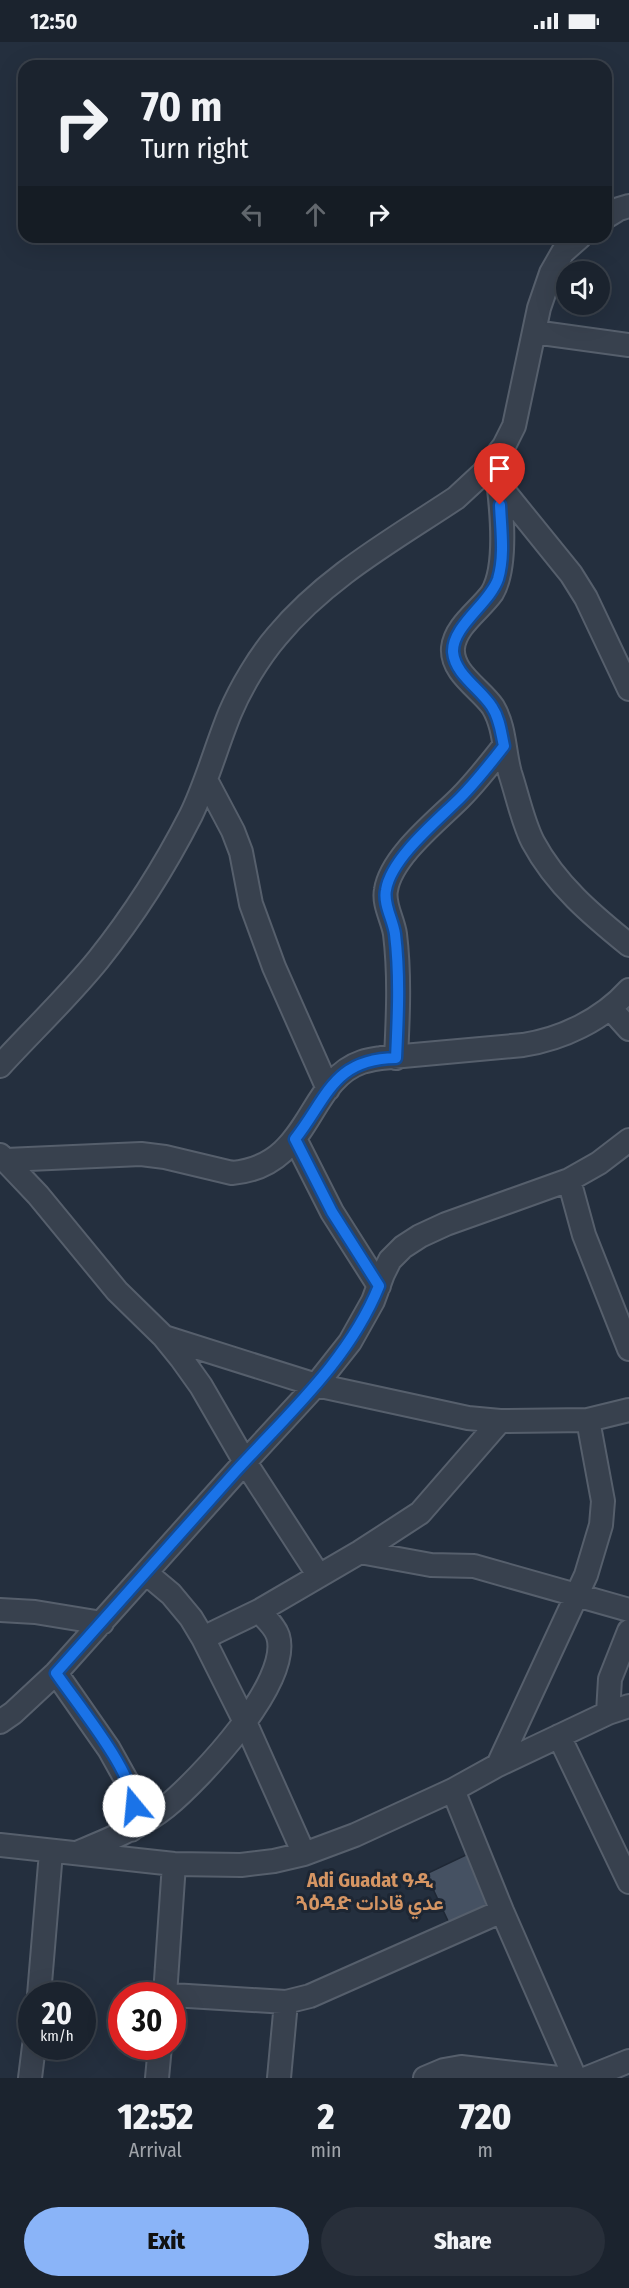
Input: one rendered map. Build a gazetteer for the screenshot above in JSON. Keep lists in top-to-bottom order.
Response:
{
  "districts": ["Adi Guadat ዓዲ ጓዕዳድ عدي قادات"],
  "page": {
    "status": "12:50",
    "turn": ["70 m", "Turn right"],
    "speed": "20 km/h",
    "limit": "30",
    "eta": [
      "12:52",
      "Arrival",
      "2",
      "min",
      "720",
      "m"
    ],
    "buttons": ["Exit", "Share"]
  }
}
